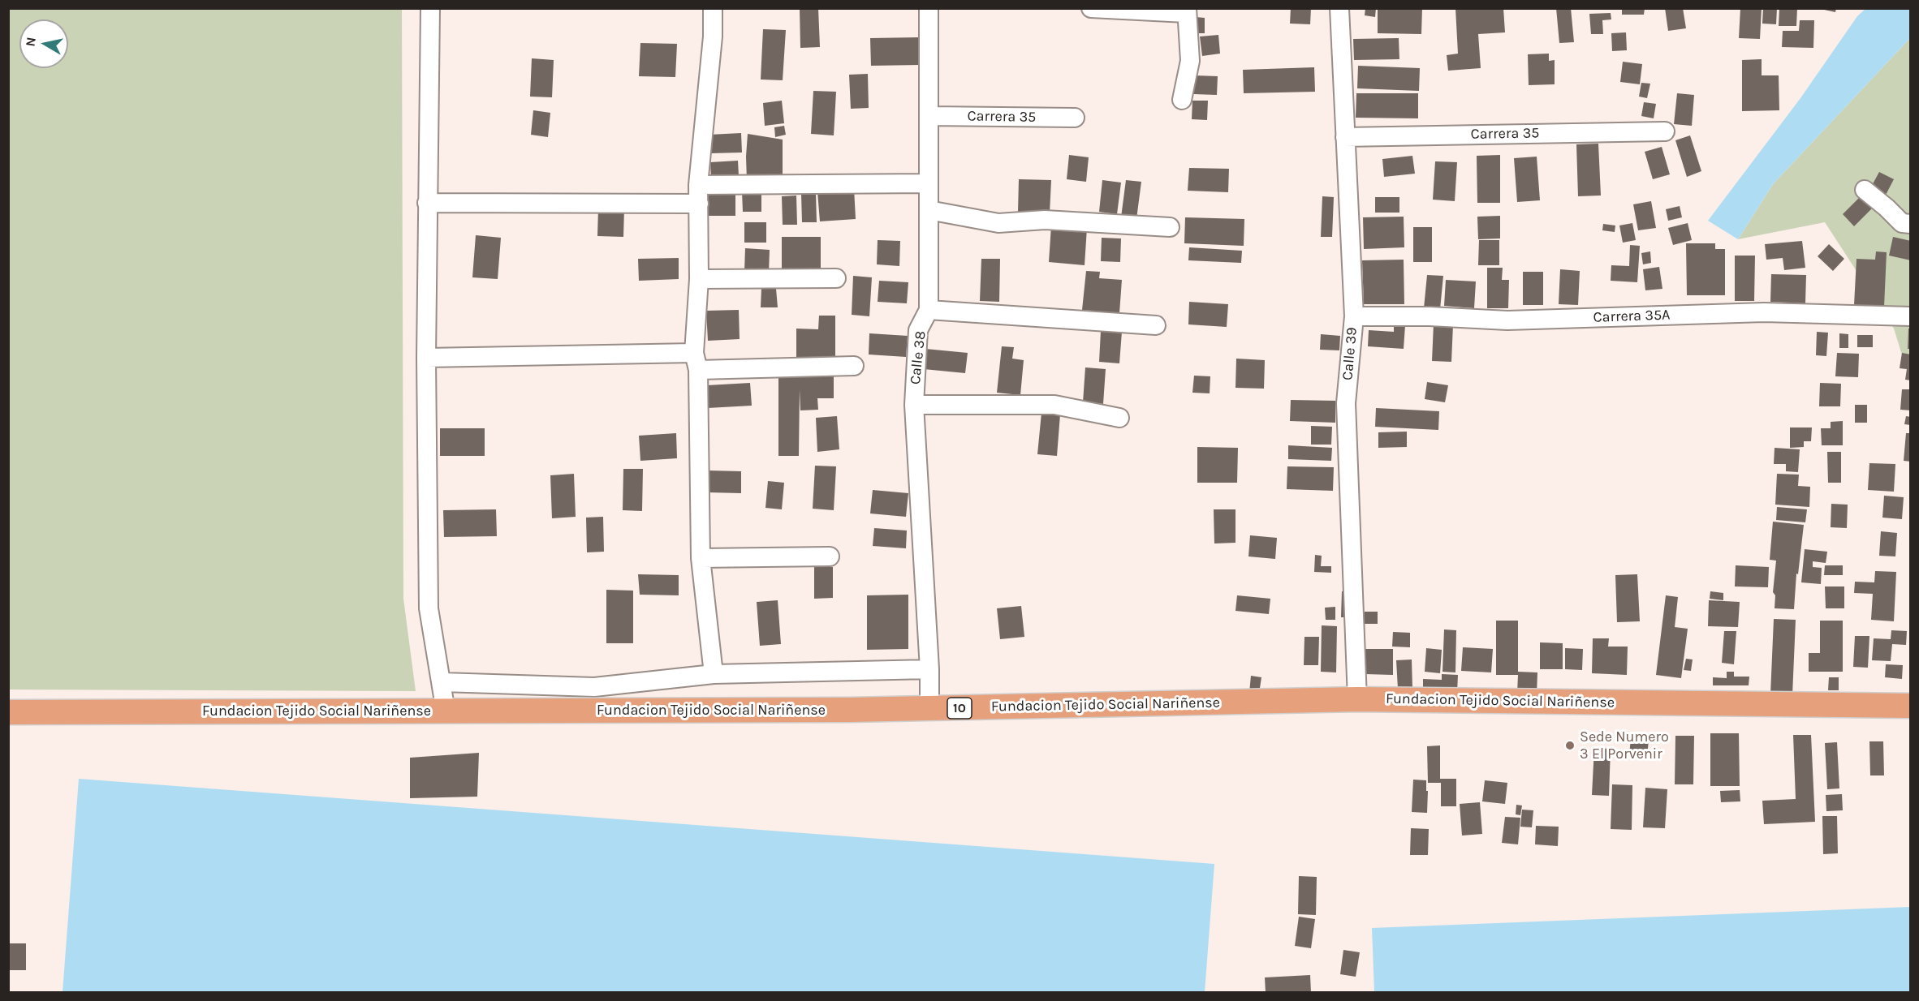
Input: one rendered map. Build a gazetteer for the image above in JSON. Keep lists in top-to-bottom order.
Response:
{
  "streets": {
    "main road": ["Fundacion Tejido Social Nariñense", "10"],
    "street": [
      "Carrera 35",
      "Carrera 35A",
      "Calle 39",
      "Calle 38"
    ]
  },
  "crossings": [
    ["Carrera 35", "Calle 39"],
    ["Carrera 35", "Calle 38"],
    ["Carrera 35A", "Calle 39"],
    ["Calle 39", "Fundacion Tejido Social Nariñense"],
    ["Calle 38", "Fundacion Tejido Social Nariñense"]
  ],
  "places": ["Sede Numero 3 El Porvenir"],
  "north": "left"
}
